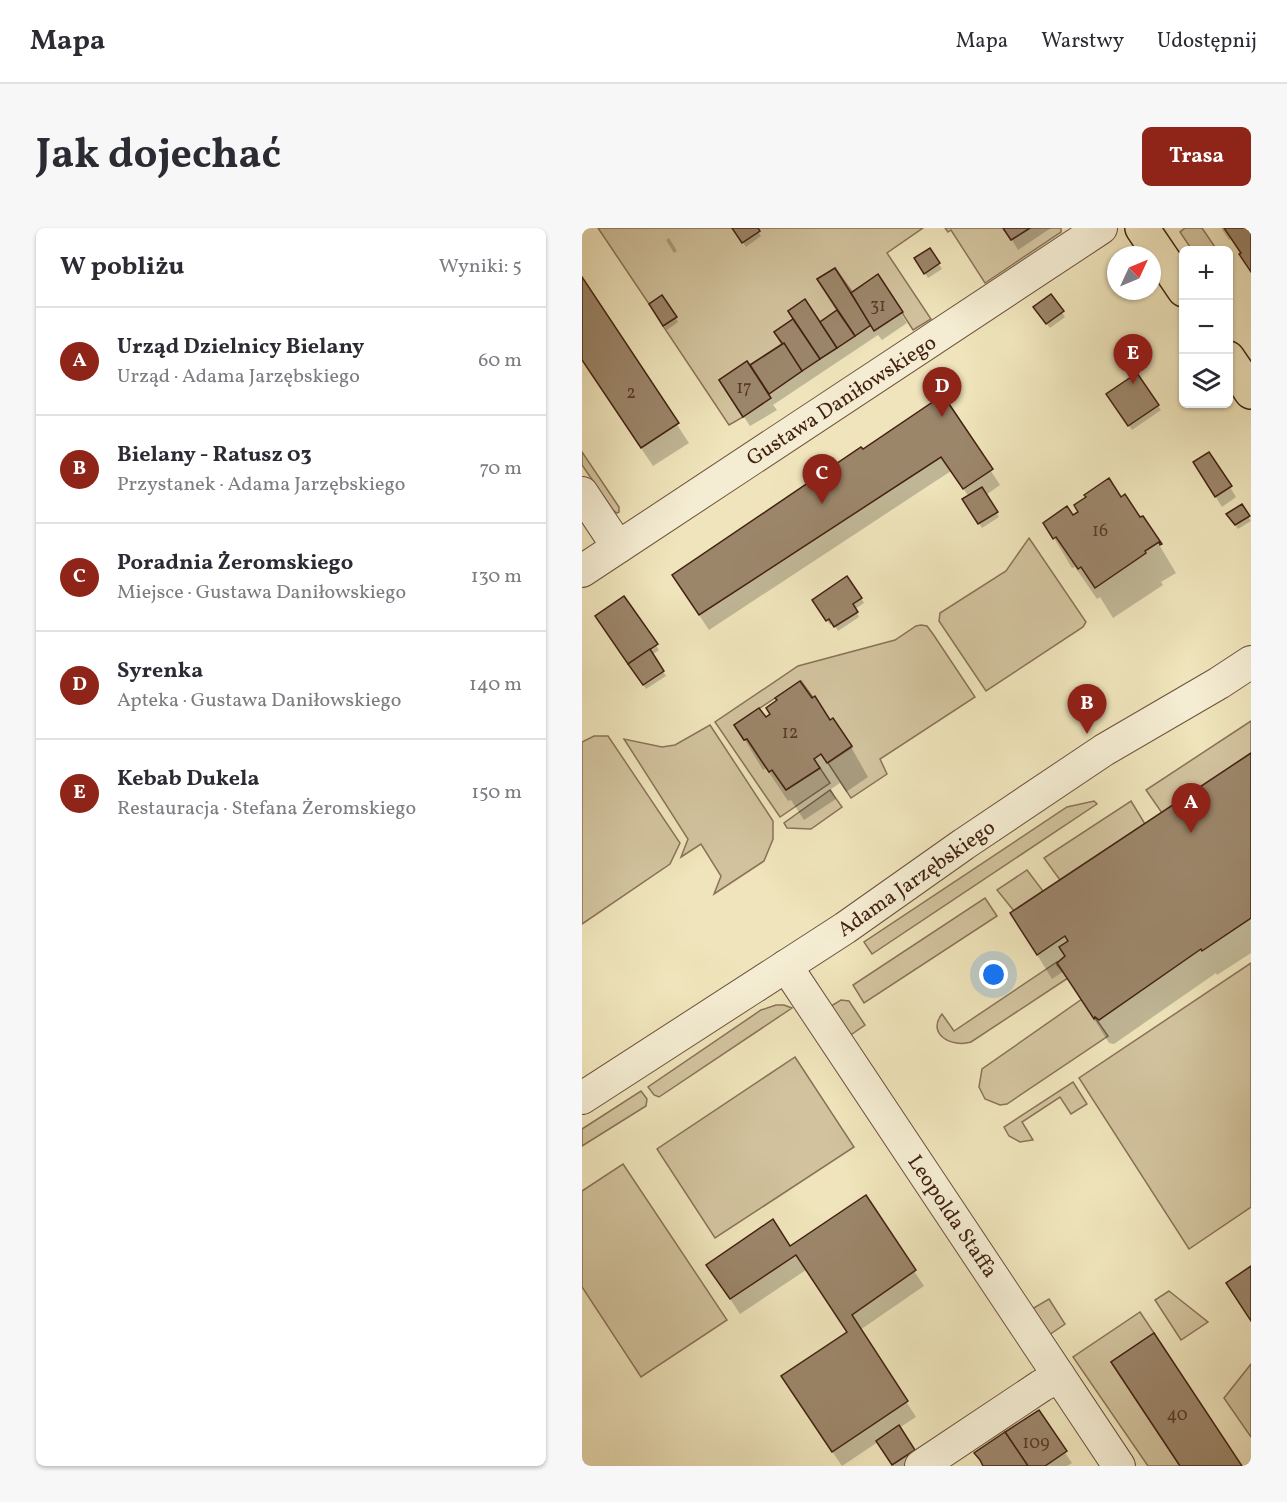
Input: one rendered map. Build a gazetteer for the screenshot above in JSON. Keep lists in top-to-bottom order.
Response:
{
  "streets": {
    "street": ["Gustawa Daniłowskiego", "Adama Jarzębskiego", "Leopolda Staffa"]
  },
  "crossings": [
    ["Adama Jarzębskiego", "Leopolda Staffa"]
  ],
  "house_numbers": [
    "31",
    "17",
    "2",
    "16",
    "12",
    "40",
    "109"
  ],
  "north": "top right",
  "page": {
    "header": "Mapa",
    "nav": ["Mapa", "Warstwy", "Udostępnij"],
    "title": "Jak dojechać",
    "buttons": "Trasa",
    "heading": ["W pobliżu", "Wyniki: 5"],
    "map_buttons": ["+", "−"],
    "list": [
      {
        "mark": "A",
        "name": "Urząd Dzielnicy Bielany",
        "note": "Urząd · Adama Jarzębskiego",
        "value": "60 m"
      },
      {
        "mark": "B",
        "name": "Bielany - Ratusz 03",
        "note": "Przystanek · Adama Jarzębskiego",
        "value": "70 m"
      },
      {
        "mark": "C",
        "name": "Poradnia Żeromskiego",
        "note": "Miejsce · Gustawa Daniłowskiego",
        "value": "130 m"
      },
      {
        "mark": "D",
        "name": "Syrenka",
        "note": "Apteka · Gustawa Daniłowskiego",
        "value": "140 m"
      },
      {
        "mark": "E",
        "name": "Kebab Dukela",
        "note": "Restauracja · Stefana Żeromskiego",
        "value": "150 m"
      }
    ],
    "pins": [
      "E",
      "D",
      "C",
      "B",
      "A"
    ]
  }
}
